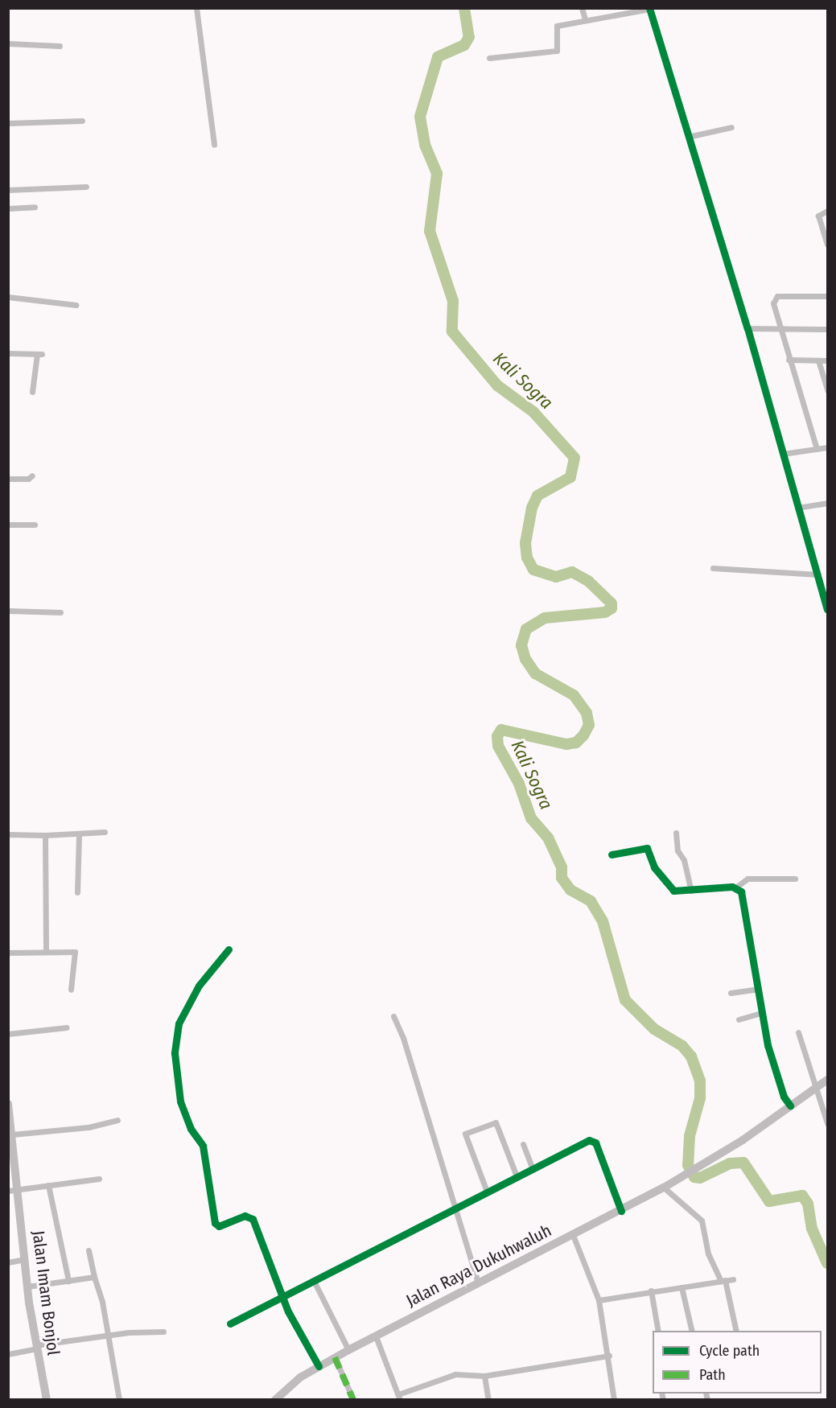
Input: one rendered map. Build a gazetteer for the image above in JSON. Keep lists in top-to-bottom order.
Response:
{
  "streets": {
    "main road": ["Jalan Raya Dukuhwaluh", "Jalan Imam Bonjol"]
  },
  "water": ["Kali Sogra"],
  "legend": ["Cycle path", "Path"]
}
